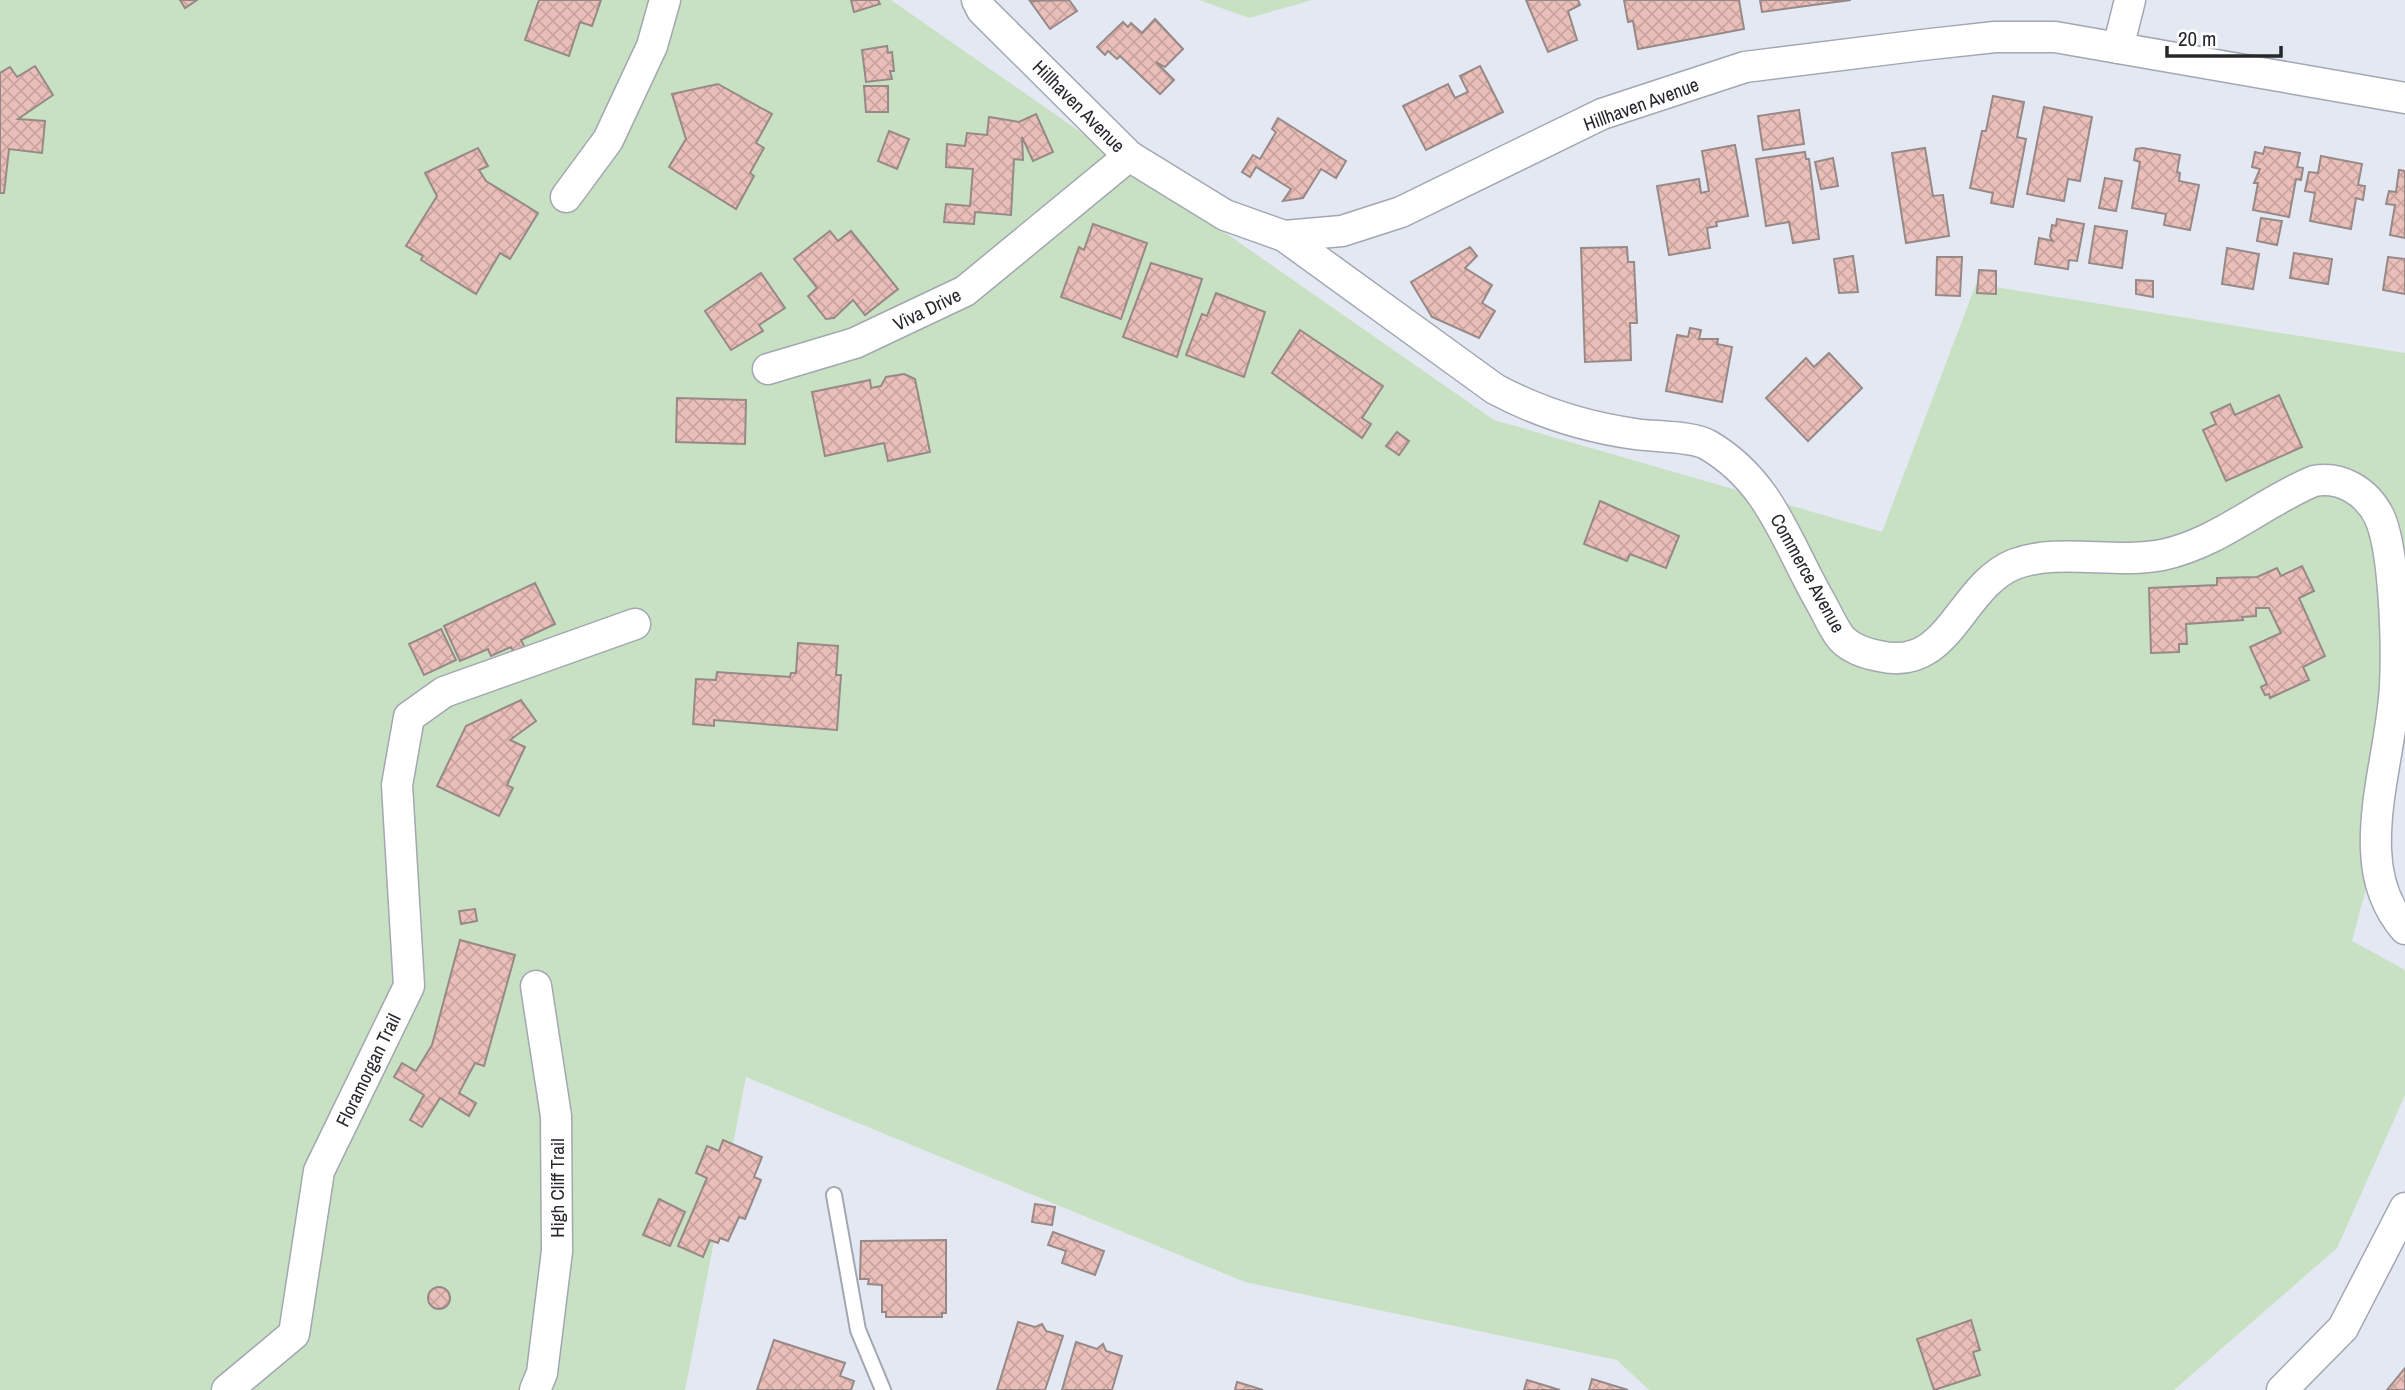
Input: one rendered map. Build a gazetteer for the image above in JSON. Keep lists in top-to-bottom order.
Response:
{
  "streets": {
    "street": [
      "Hillhaven Avenue",
      "Viva Drive",
      "Commerce Avenue",
      "Floramorgan Trail",
      "High Cliff Trail"
    ]
  },
  "crossings": [
    ["Hillhaven Avenue", "Viva Drive"],
    ["Hillhaven Avenue", "Commerce Avenue"]
  ],
  "scale_bar": "20 m"
}
